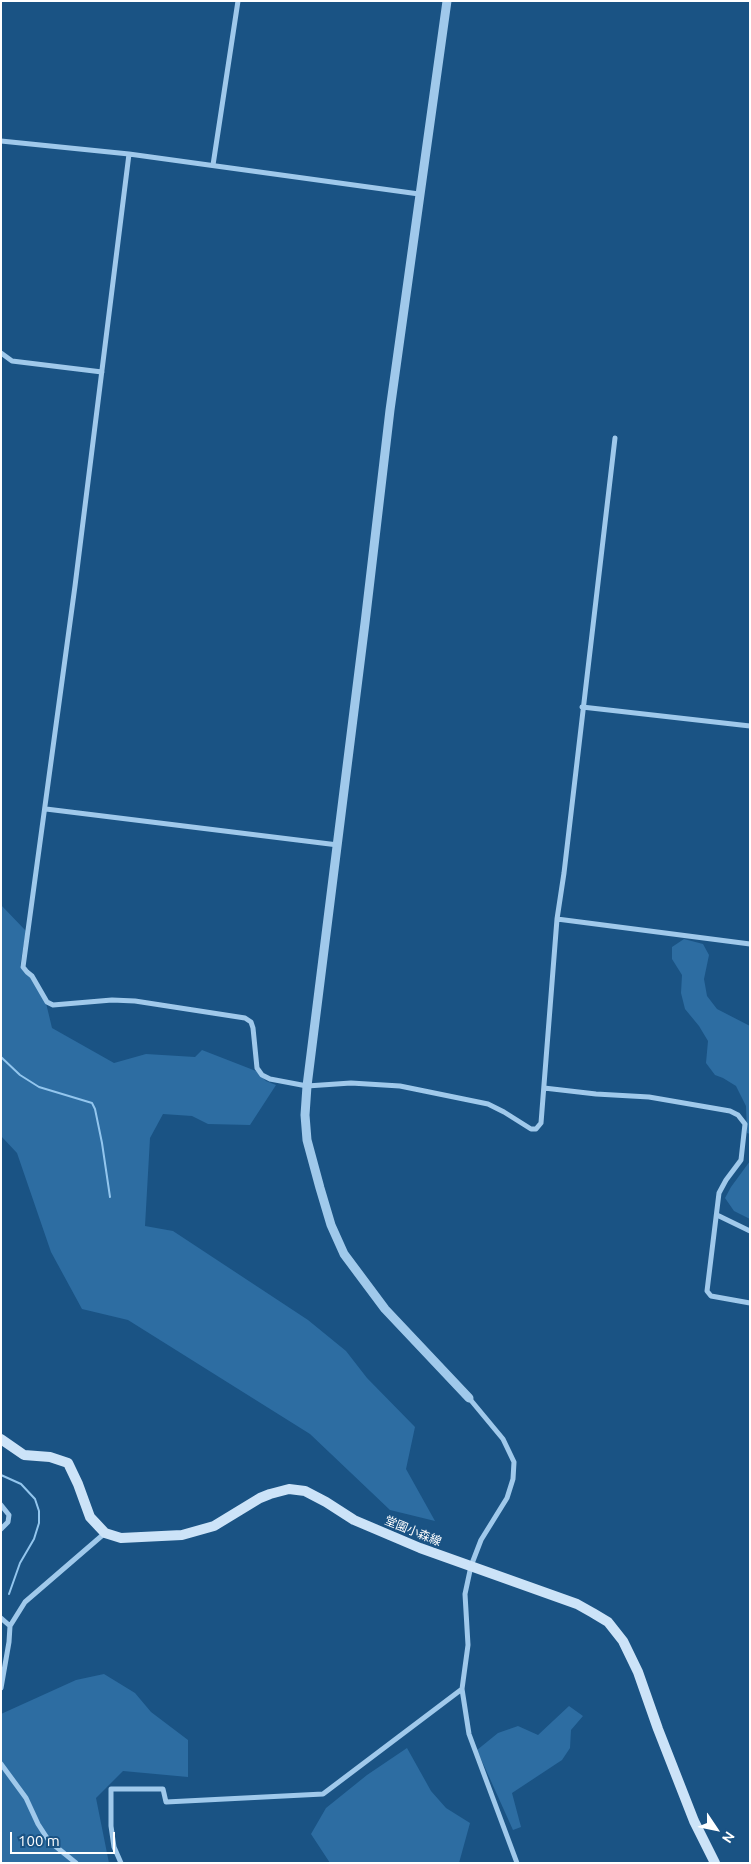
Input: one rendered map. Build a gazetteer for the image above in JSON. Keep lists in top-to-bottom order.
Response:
{
  "streets": {
    "main road": ["堂園小森線"]
  },
  "scale_bar": "100 m",
  "north": "bottom right"
}
